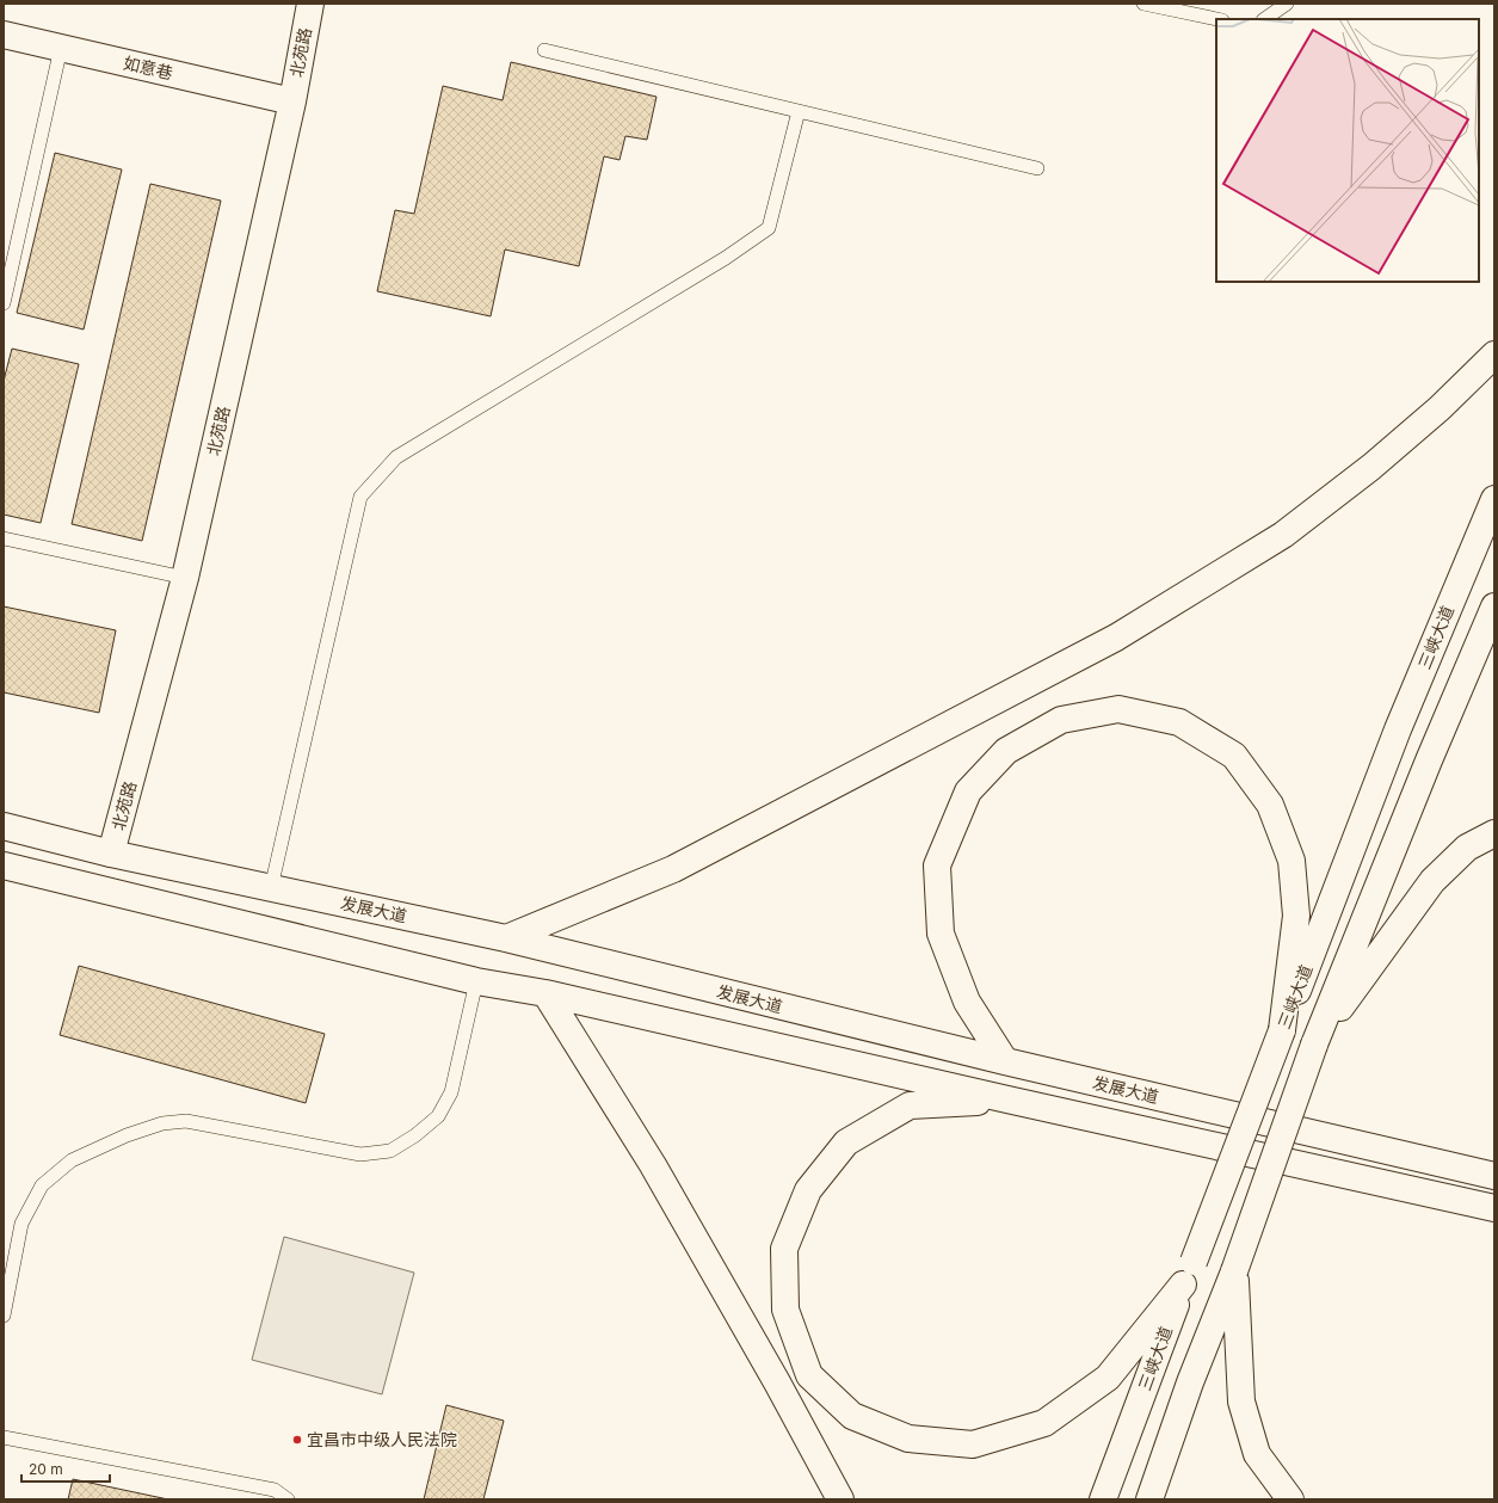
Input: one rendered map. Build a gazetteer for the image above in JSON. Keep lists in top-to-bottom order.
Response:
{
  "streets": {
    "main road": [
      "北苑路",
      "如意巷",
      "三峡大道",
      "发展大道"
    ]
  },
  "crossings": [
    ["北苑路", "如意巷"],
    ["北苑路", "发展大道"]
  ],
  "places": ["宜昌市中级人民法院"],
  "scale_bar": "20 m"
}
